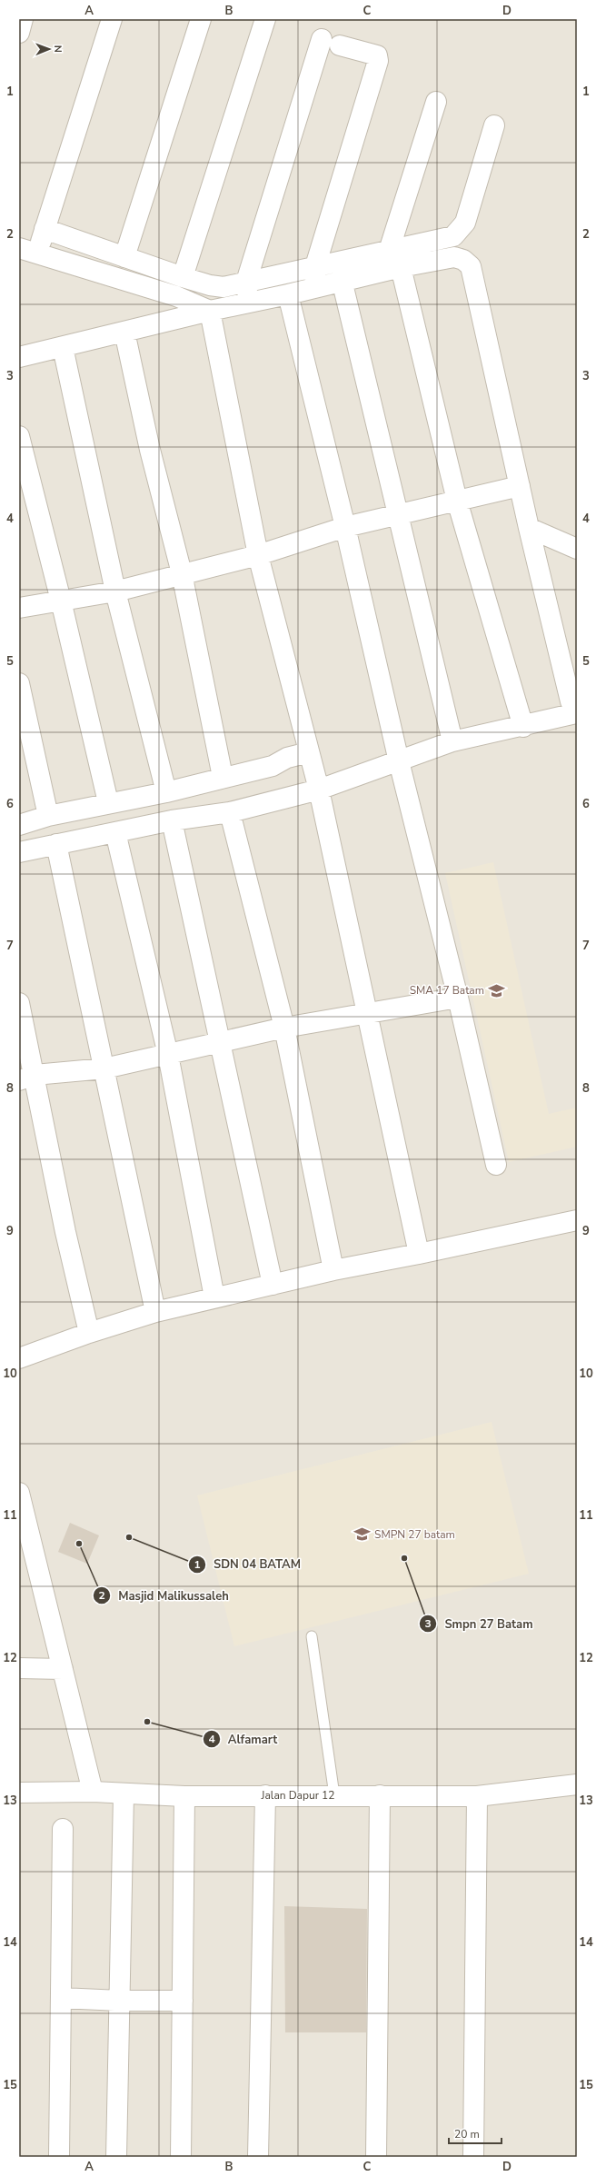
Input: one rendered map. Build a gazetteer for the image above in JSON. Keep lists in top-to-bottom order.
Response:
{
  "streets": {
    "street": ["Jalan Dapur 12"]
  },
  "places": {
    "school or university": ["SMA 17 Batam", "SMPN 27 batam"],
    "other": [
      "SDN 04 BATAM",
      "Masjid Malikussaleh",
      "Smpn 27 Batam",
      "Alfamart"
    ]
  },
  "scale_bar": "20 m",
  "north": "right",
  "grid": {
    "columns": [
      "A",
      "B",
      "C",
      "D"
    ],
    "rows": [
      "1",
      "2",
      "3",
      "4",
      "5",
      "6",
      "7",
      "8",
      "9",
      "10",
      "11",
      "12",
      "13",
      "14",
      "15"
    ]
  }
}
